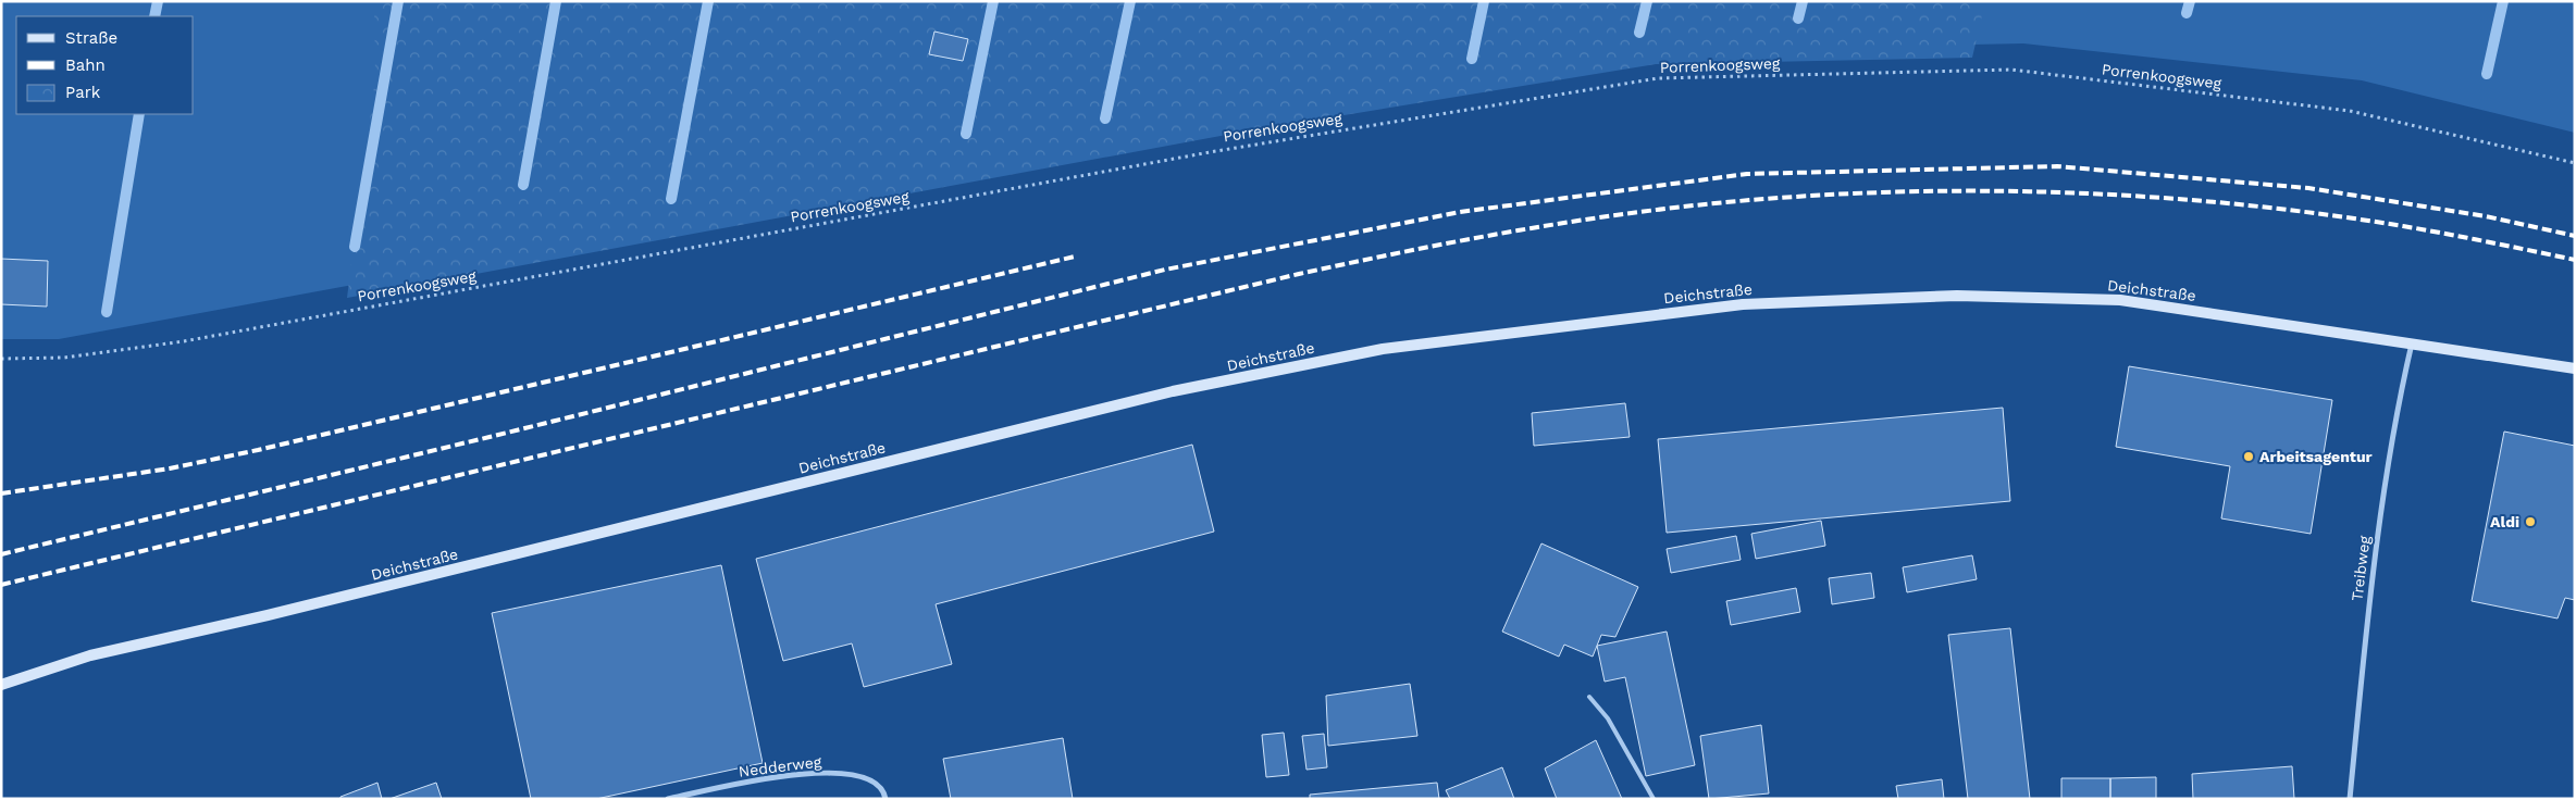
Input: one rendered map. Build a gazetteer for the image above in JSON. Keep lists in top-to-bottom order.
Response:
{
  "streets": {
    "main road": ["Deichstraße"],
    "street": ["Treibweg", "Nedderweg"],
    "path": ["Porrenkoogsweg"]
  },
  "crossings": [
    ["Deichstraße", "Treibweg"]
  ],
  "places": ["Arbeitsagentur", "Aldi"],
  "legend": ["Straße", "Bahn", "Park"]
}
